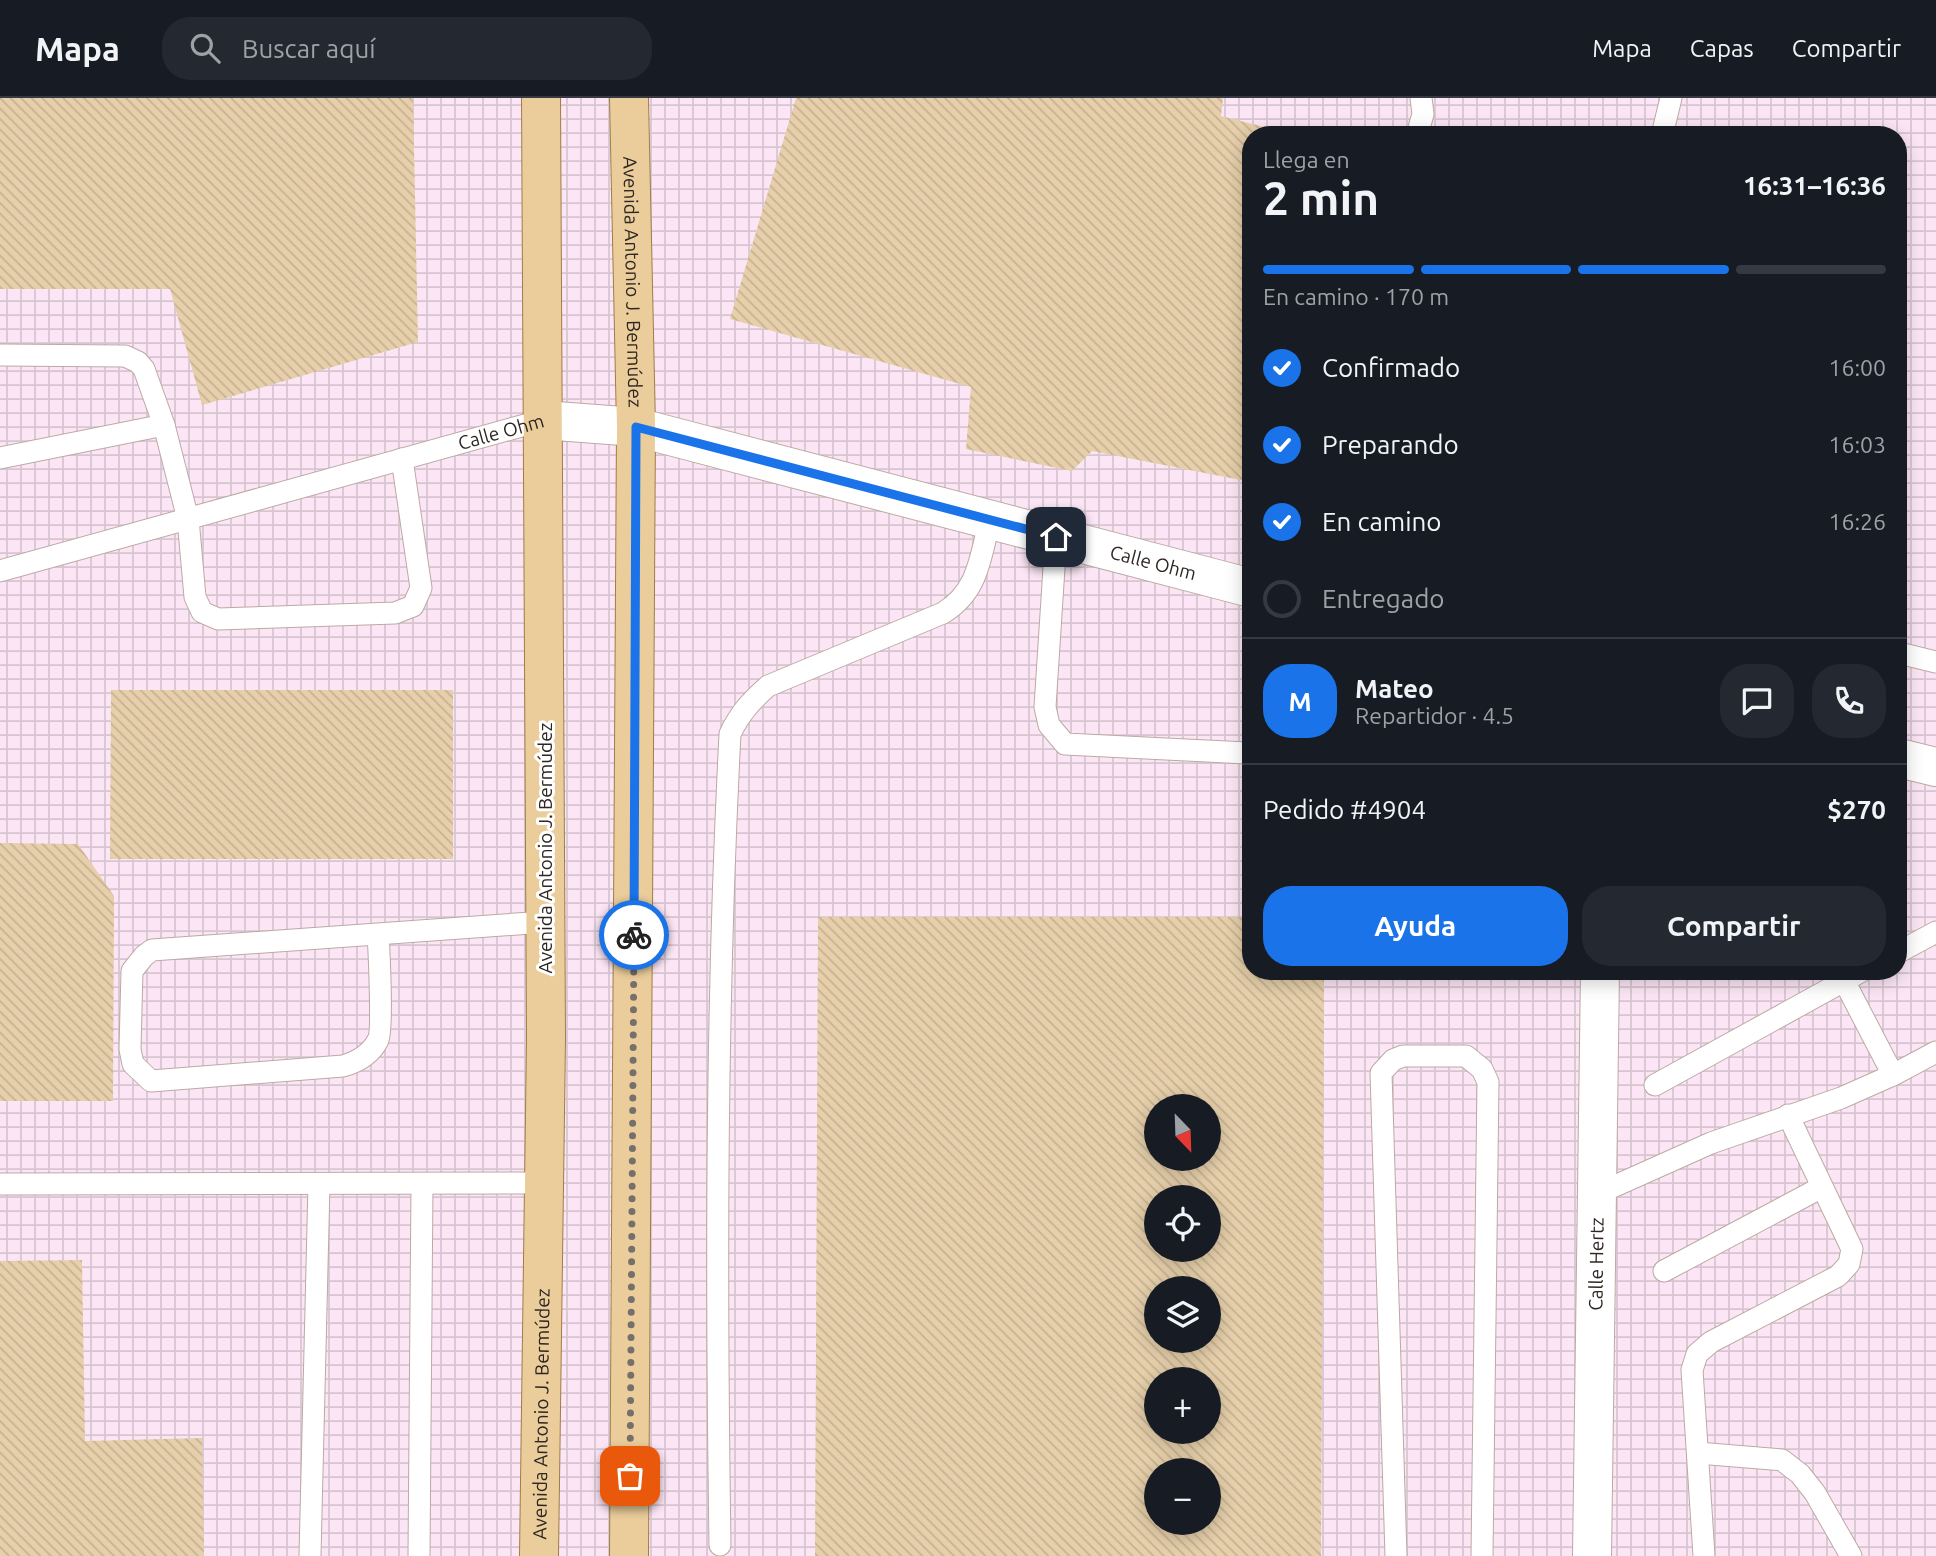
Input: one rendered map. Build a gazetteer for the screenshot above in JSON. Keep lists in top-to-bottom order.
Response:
{
  "streets": {
    "main road": ["Avenida Antonio J. Bermúdez"],
    "street": ["Calle Ohm", "Calle Hertz"]
  },
  "crossings": [
    ["Avenida Antonio J. Bermúdez", "Calle Ohm"]
  ],
  "north": "bottom right",
  "page": {
    "header": "Mapa",
    "search": "Buscar aquí",
    "nav": ["Mapa", "Capas", "Compartir"],
    "heading": ["2 min", "Llega en", "16:31–16:36"],
    "panel": [
      "Mateo",
      "Repartidor · 4.5",
      "Pedido #4904",
      "$270"
    ],
    "bar": "En camino · 170 m",
    "list": [
      ["Confirmado", "16:00"],
      ["Preparando", "16:03"],
      ["En camino", "16:26"],
      "Entregado"
    ],
    "round": "M",
    "buttons": ["Ayuda", "Compartir"],
    "map_buttons": ["+", "−"]
  }
}
